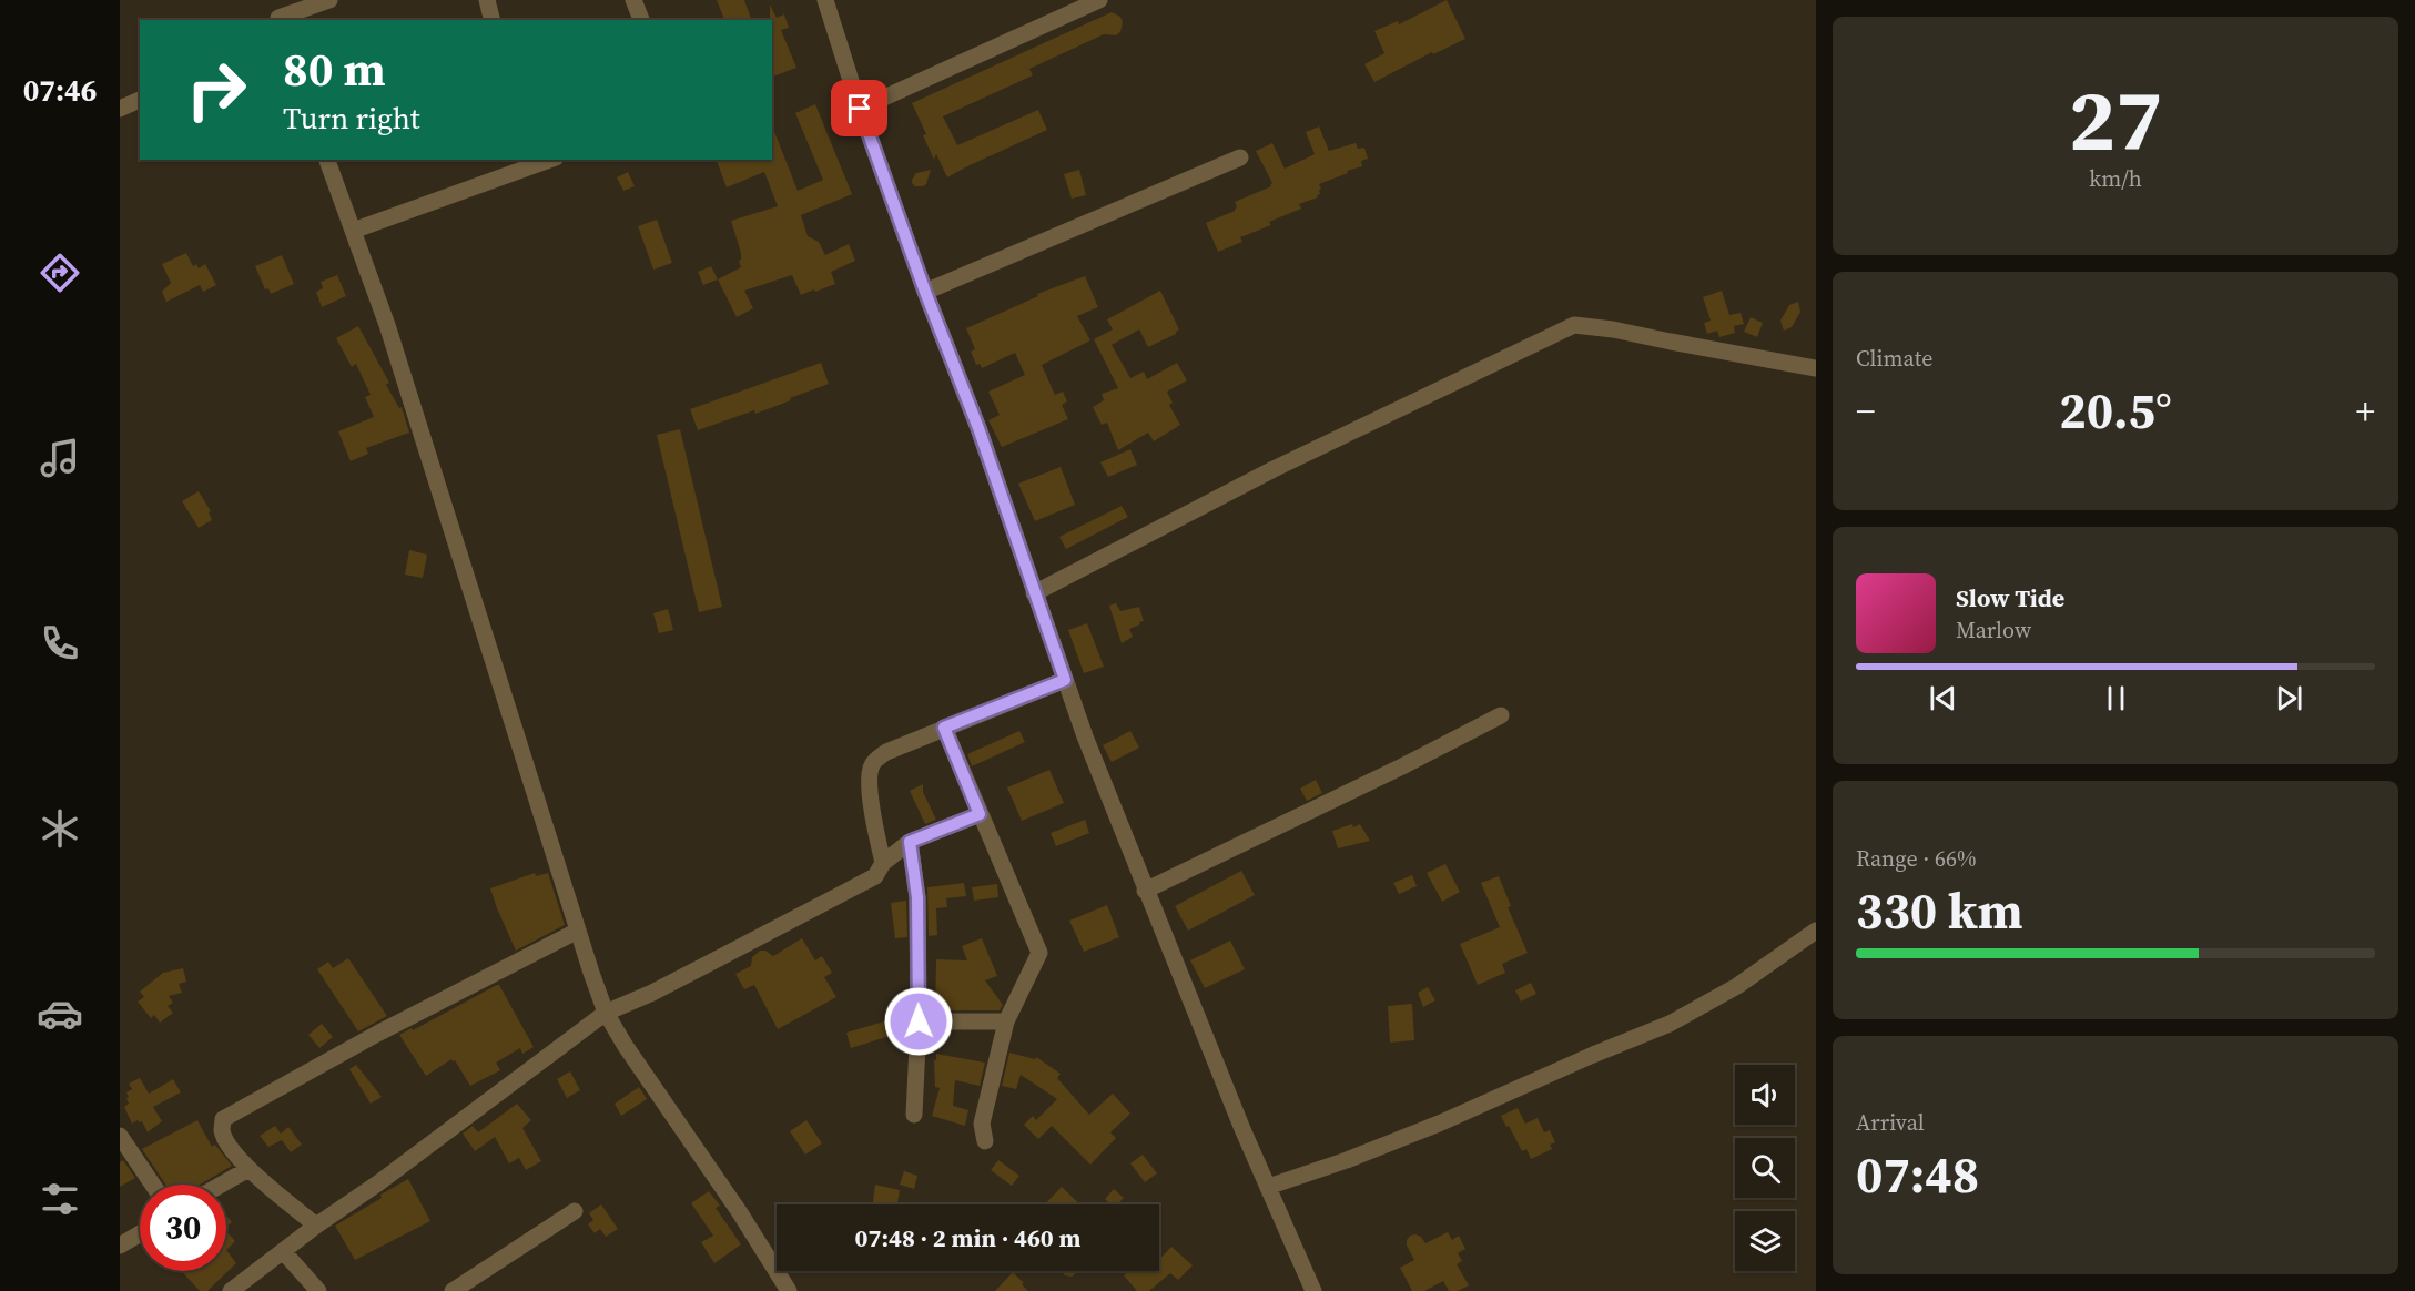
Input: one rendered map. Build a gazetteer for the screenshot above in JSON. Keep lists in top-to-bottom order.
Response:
{
  "page": {
    "tabs": "07:46",
    "tile": [
      ["27", "km/h"],
      "Climate",
      ["Range · 66%", "330 km"],
      ["Arrival", "07:48"]
    ],
    "turn": ["80 m", "Turn right"],
    "heat": ["−", "20.5°", "+"],
    "song": ["Slow Tide", "Marlow"],
    "limit": "30",
    "trip": "07:48 · 2 min · 460 m"
  }
}
